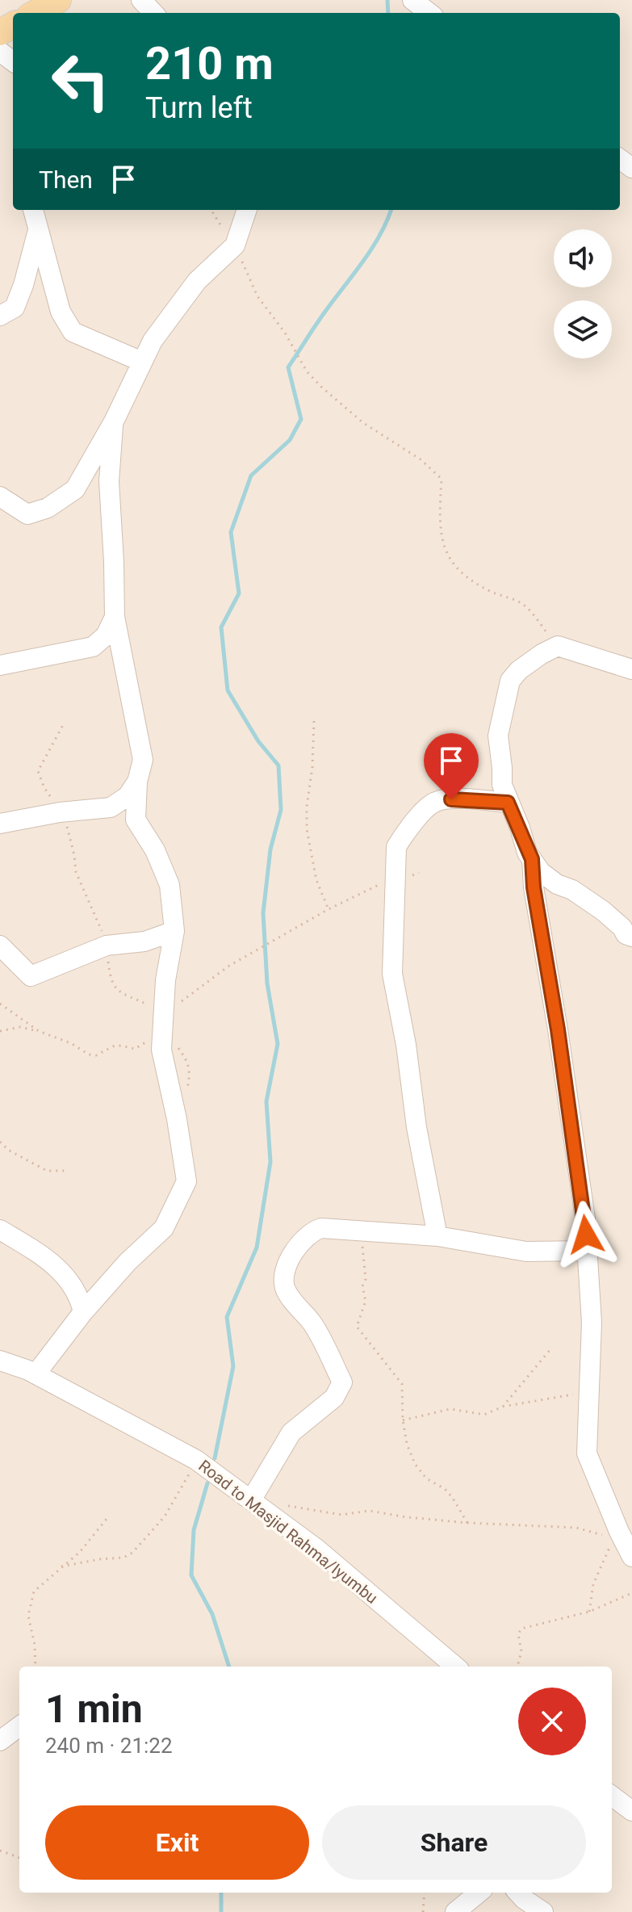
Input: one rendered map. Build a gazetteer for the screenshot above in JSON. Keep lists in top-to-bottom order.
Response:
{
  "streets": {
    "street": ["Road to Masjid Rahma/Iyumbu"]
  },
  "page": {
    "turn": ["210 m", "Turn left"],
    "then": "Then",
    "heading": ["1 min", "240 m · 21:22"],
    "buttons": ["Exit", "Share"]
  }
}
